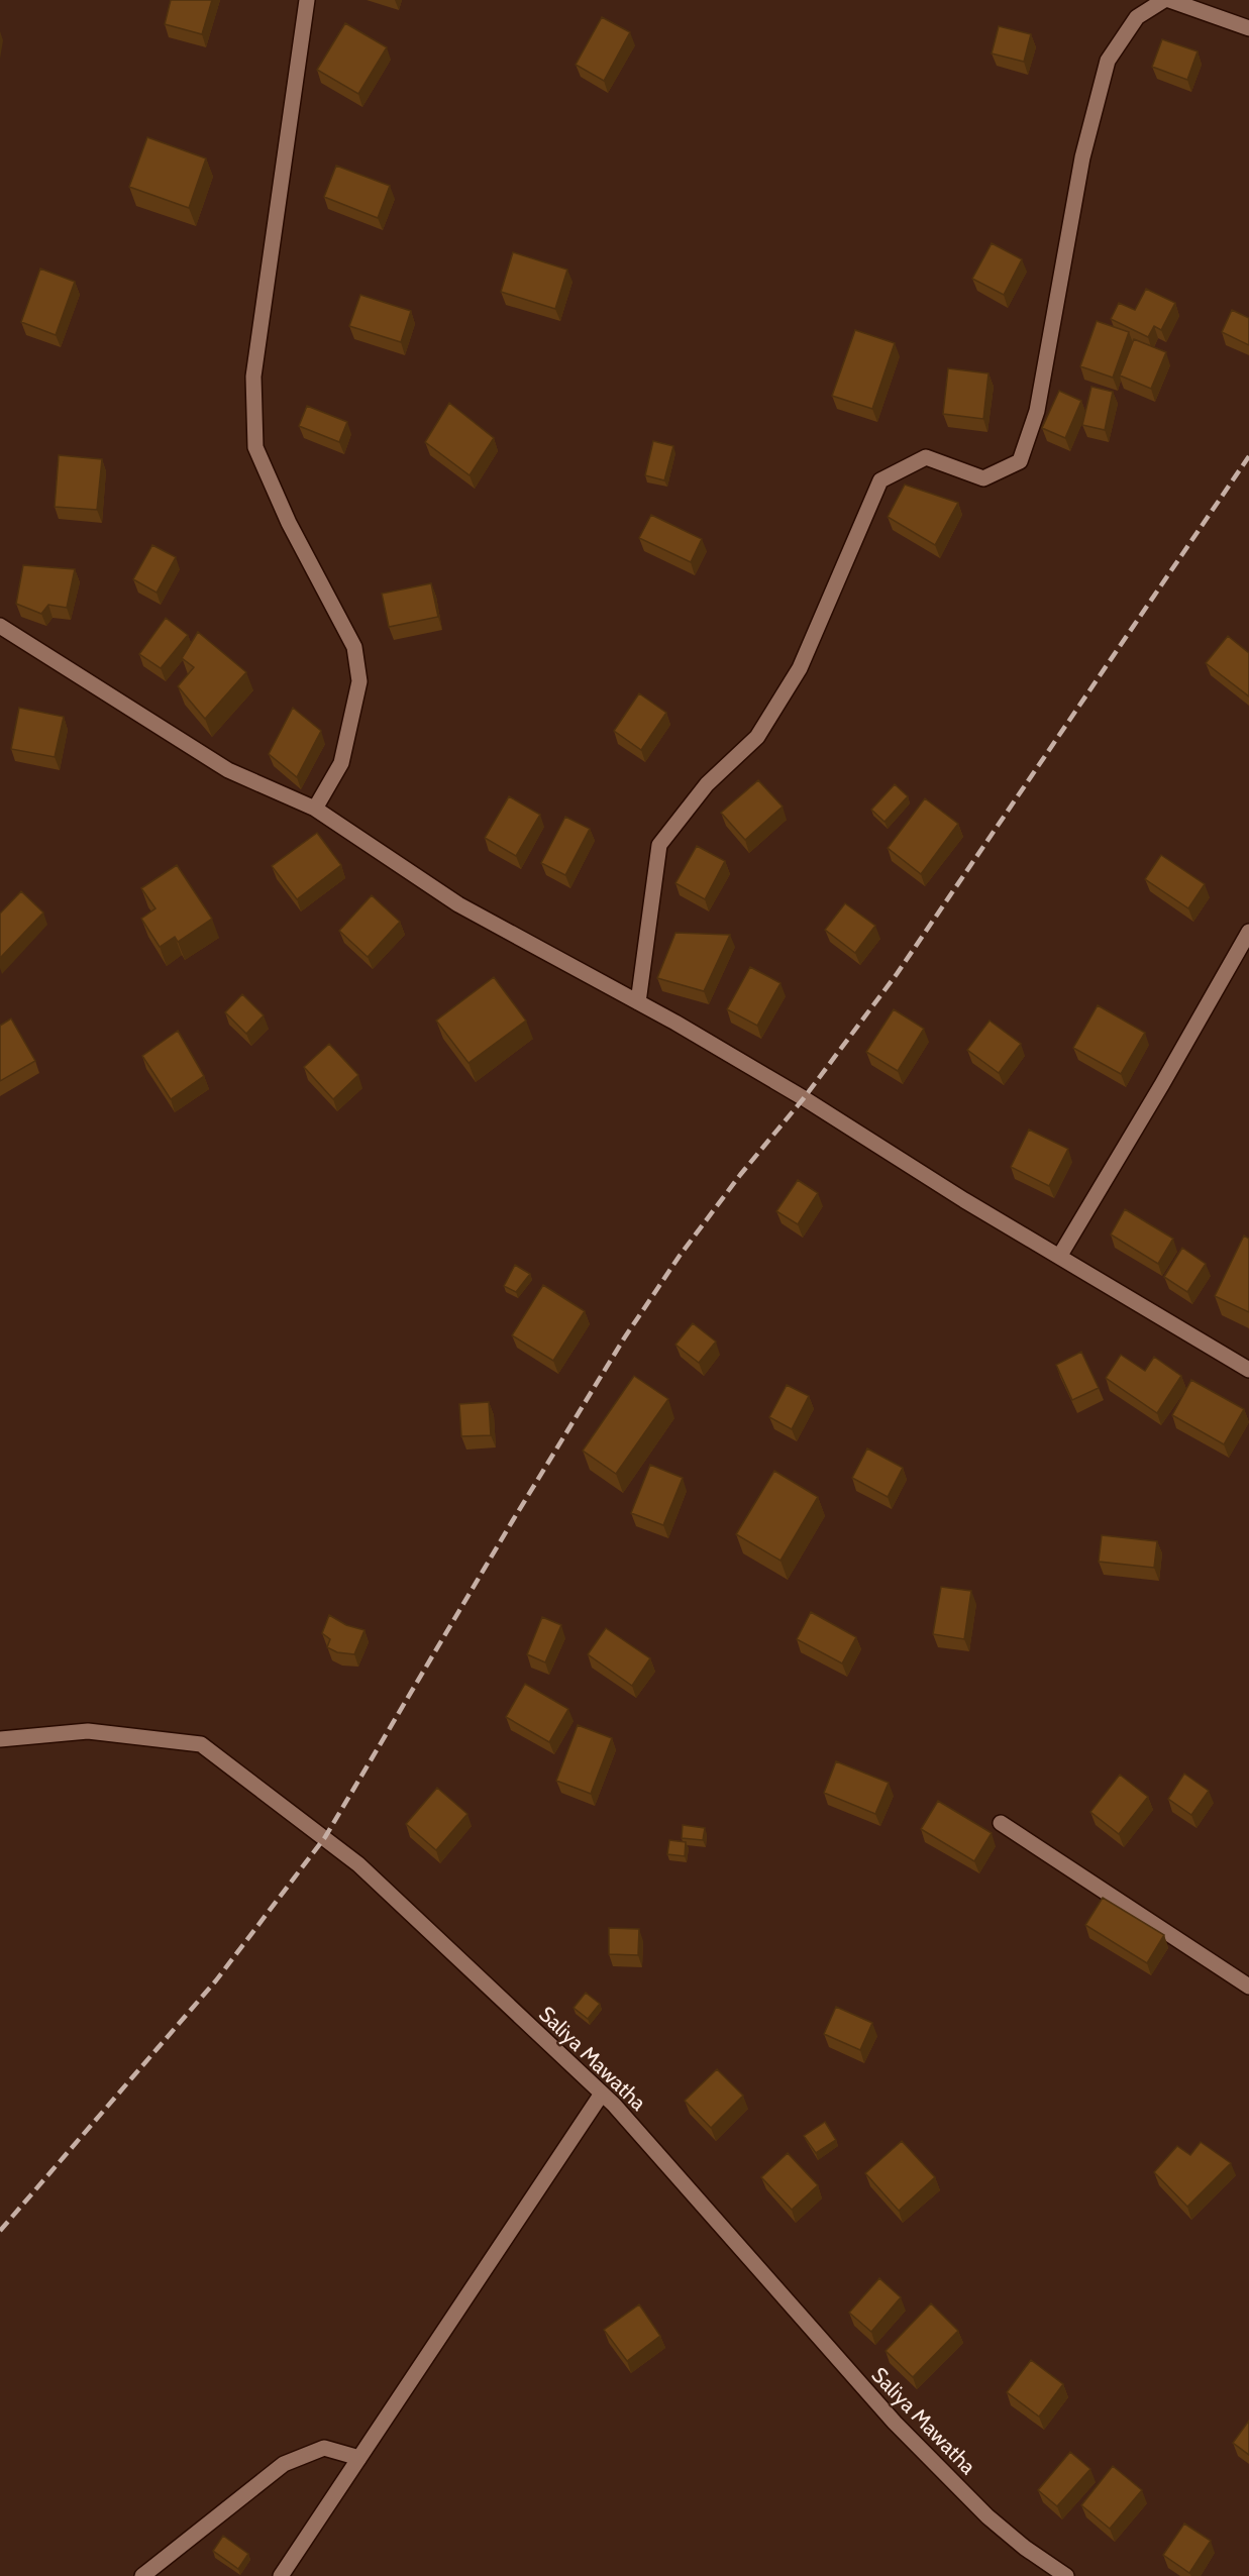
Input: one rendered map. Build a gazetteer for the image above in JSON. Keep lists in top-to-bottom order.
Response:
{
  "streets": {
    "street": ["Saliya Mawatha"]
  }
}
